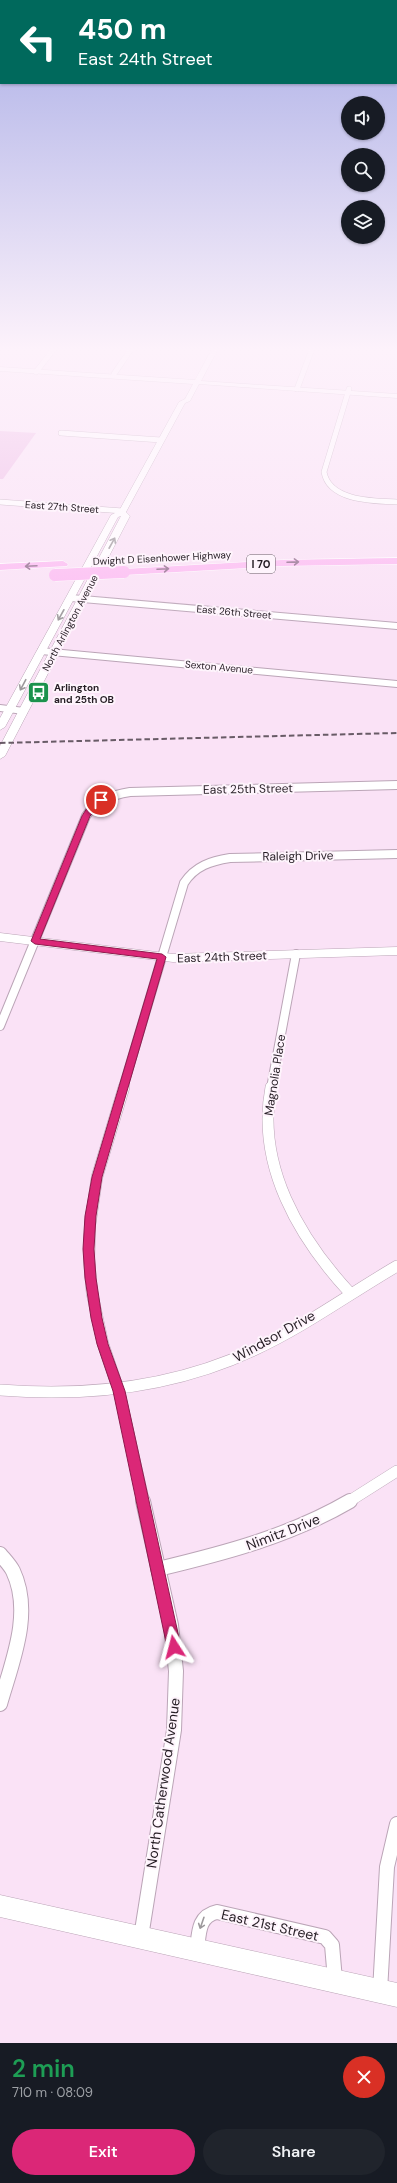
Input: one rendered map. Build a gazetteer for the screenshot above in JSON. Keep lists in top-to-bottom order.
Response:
{
  "streets": {
    "highway": ["Dwight D Eisenhower Highway", "I 70"],
    "main road": ["North Arlington Avenue", "East 24th Street"],
    "street": [
      "East 27th Street",
      "East 26th Street",
      "Sexton Avenue",
      "East 25th Street",
      "Raleigh Drive",
      "Magnolia Place",
      "Windsor Drive",
      "Nimitz Drive",
      "North Catherwood Avenue",
      "East 21st Street"
    ]
  },
  "crossings": [
    ["East 27th Street", "North Arlington Avenue"],
    ["East 26th Street", "North Arlington Avenue"],
    ["North Arlington Avenue", "Sexton Avenue"],
    ["East 25th Street", "East 24th Street"],
    ["Raleigh Drive", "North Catherwood Avenue"],
    ["East 24th Street", "Magnolia Place"],
    ["East 24th Street", "North Catherwood Avenue"],
    ["Magnolia Place", "Windsor Drive"],
    ["Windsor Drive", "North Catherwood Avenue"],
    ["Nimitz Drive", "North Catherwood Avenue"]
  ],
  "places": {
    "bus stop": ["Arlington and 25th OB"]
  },
  "page": {
    "turn": ["450 m", "East 24th Street"],
    "heading": ["2 min", "710 m · 08:09"],
    "buttons": ["Exit", "Share"]
  }
}
